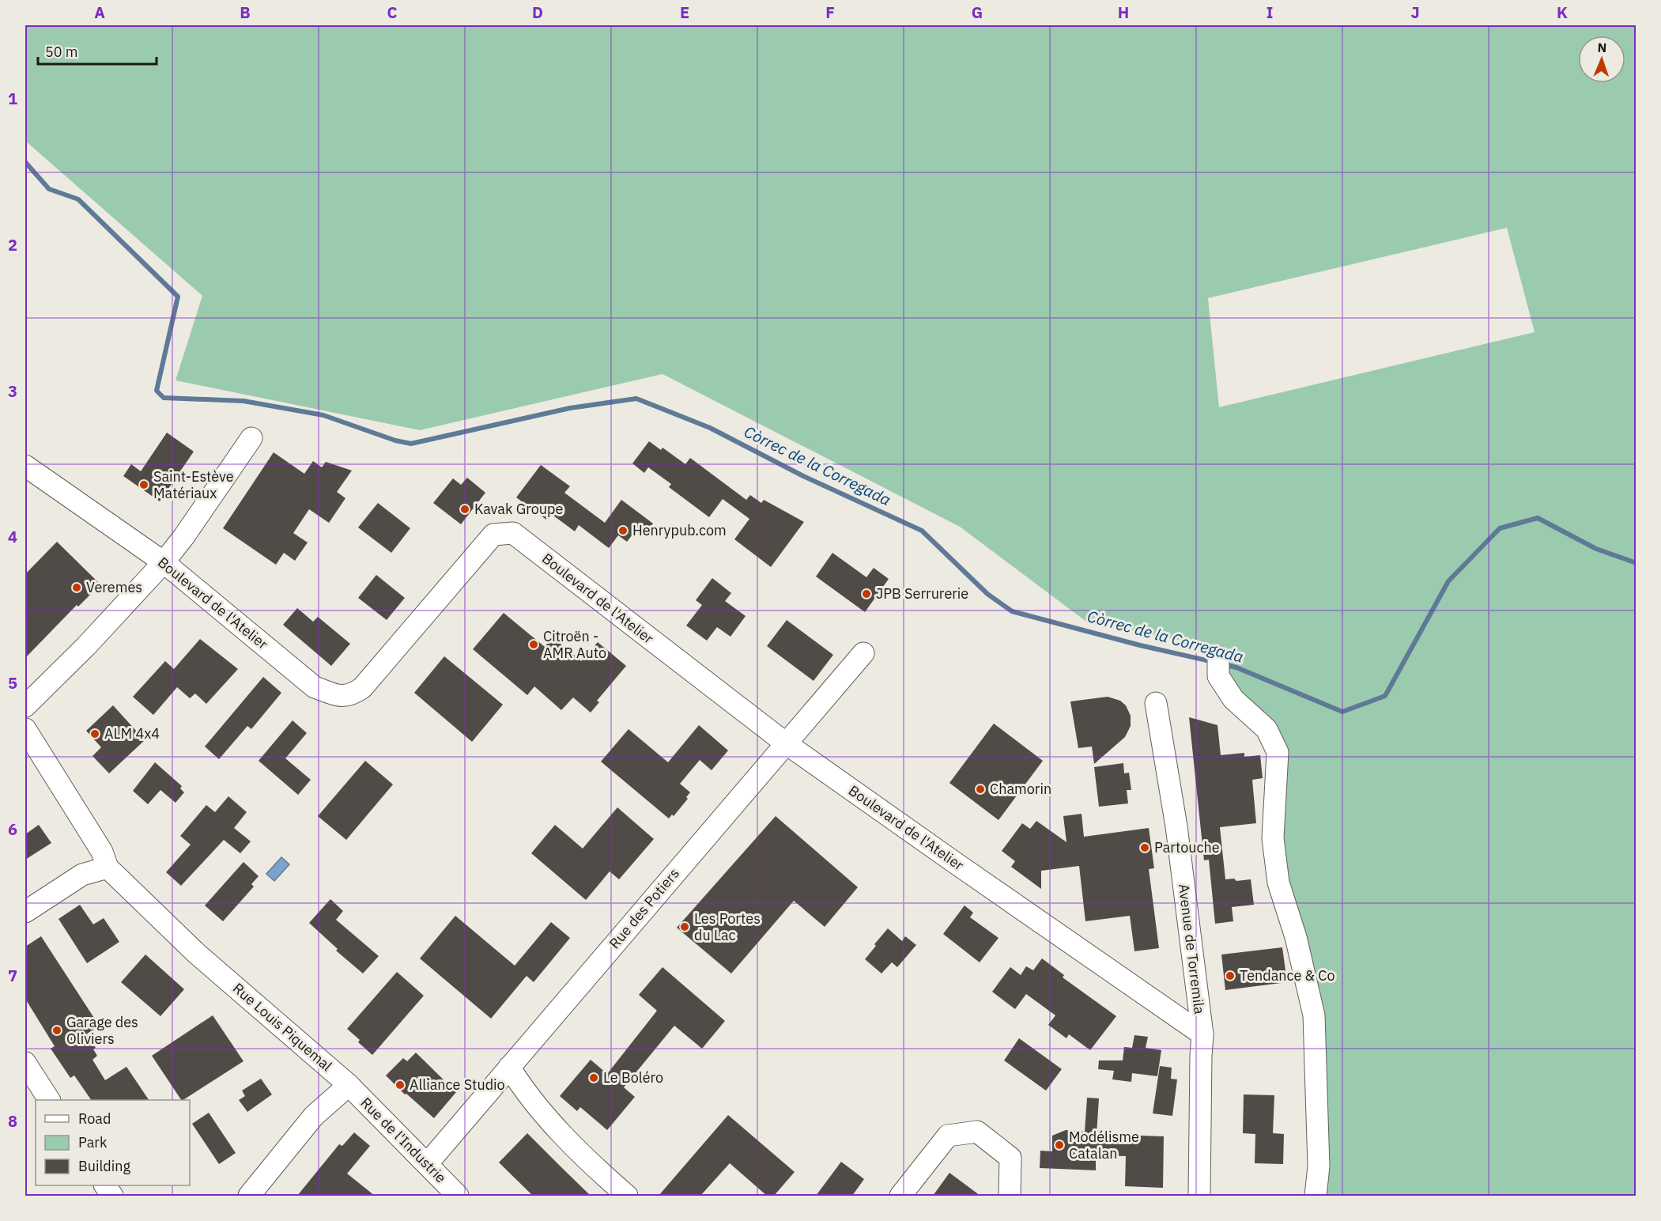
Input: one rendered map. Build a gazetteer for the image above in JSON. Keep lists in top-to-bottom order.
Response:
{
  "streets": {
    "street": [
      "Boulevard de l'Atelier",
      "Rue des Potiers",
      "Avenue de Torremila",
      "Rue Louis Piquemal",
      "Rue de l'Industrie"
    ]
  },
  "crossings": [
    ["Boulevard de l'Atelier", "Rue des Potiers"],
    ["Boulevard de l'Atelier", "Avenue de Torremila"],
    ["Rue des Potiers", "Rue de l'Industrie"],
    ["Rue Louis Piquemal", "Rue de l'Industrie"]
  ],
  "water": ["Còrrec de la Corregada"],
  "places": [
    "Saint-Estève Matériaux",
    "Kavak Groupe",
    "Henrypub.com",
    "Veremes",
    "JPB Serrurerie",
    "Citroën - AMR Auto",
    "ALM 4x4",
    "Chamorin",
    "Partouche",
    "Les Portes du Lac",
    "Tendance & Co",
    "Garage des Oliviers",
    "Le Boléro",
    "Alliance Studio",
    "Modélisme Catalan"
  ],
  "legend": ["Road", "Park", "Building"],
  "scale_bar": "50 m",
  "north": "top",
  "grid": {
    "columns": [
      "A",
      "B",
      "C",
      "D",
      "E",
      "F",
      "G",
      "H",
      "I",
      "J",
      "K"
    ],
    "rows": [
      "1",
      "2",
      "3",
      "4",
      "5",
      "6",
      "7",
      "8"
    ]
  }
}
